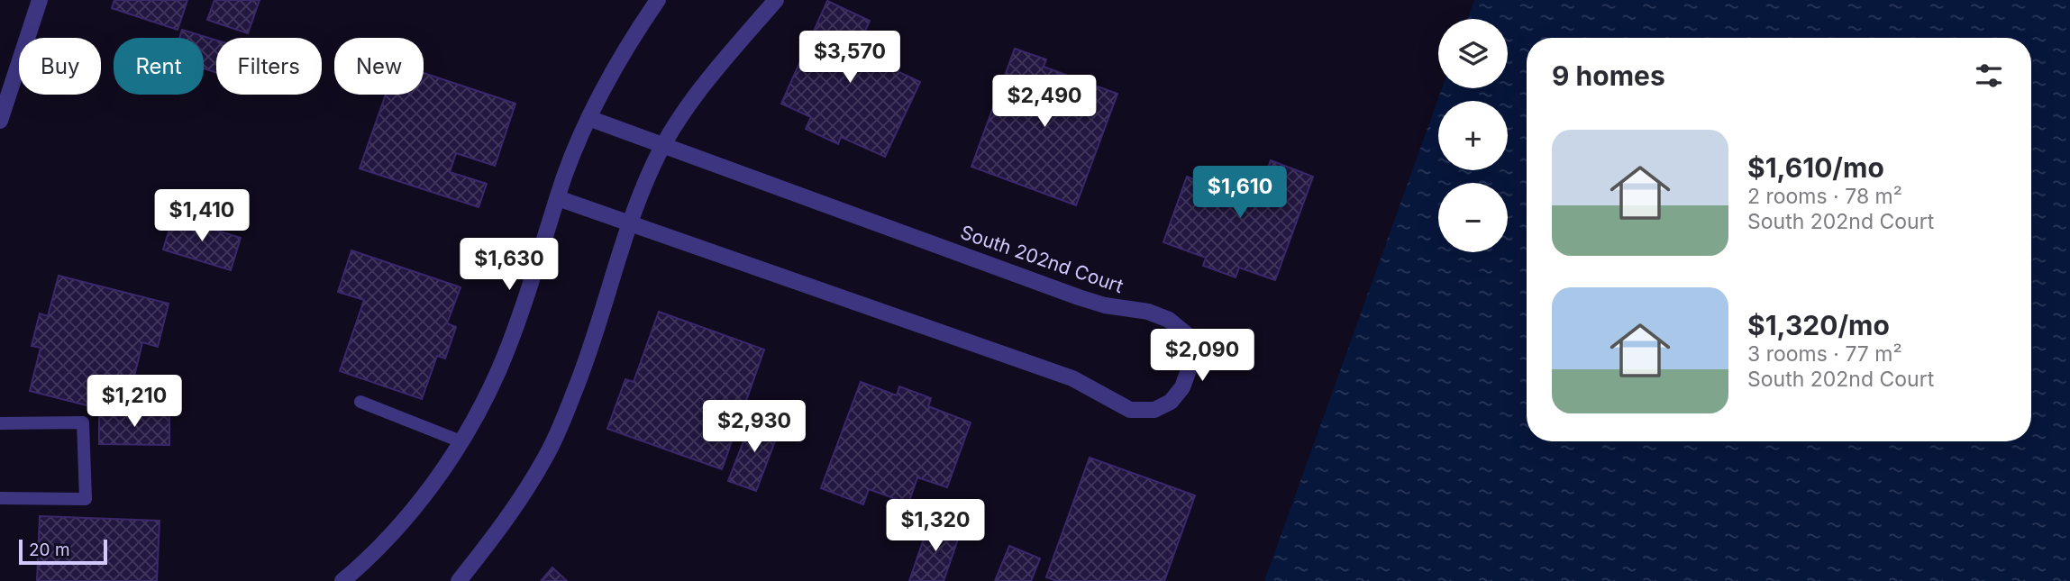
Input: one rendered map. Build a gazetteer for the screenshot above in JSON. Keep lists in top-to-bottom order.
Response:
{
  "streets": {
    "street": ["South 202nd Court"]
  },
  "scale_bar": "20 m",
  "page": {
    "map_buttons": ["+", "−"],
    "price": [
      "$3,570",
      "$2,490",
      "$1,610",
      "$1,410",
      "$1,630",
      "$2,090",
      "$1,210",
      "$2,930",
      "$1,320"
    ],
    "chip": [
      "Buy",
      "Rent",
      "Filters",
      "New"
    ],
    "heading": "9 homes",
    "list": [
      {
        "name": "$1,610/mo",
        "note": "2 rooms · 78 m² · South 202nd Court"
      },
      {
        "name": "$1,320/mo",
        "note": "3 rooms · 77 m² · South 202nd Court"
      }
    ],
    "scale": "20 m"
  }
}
